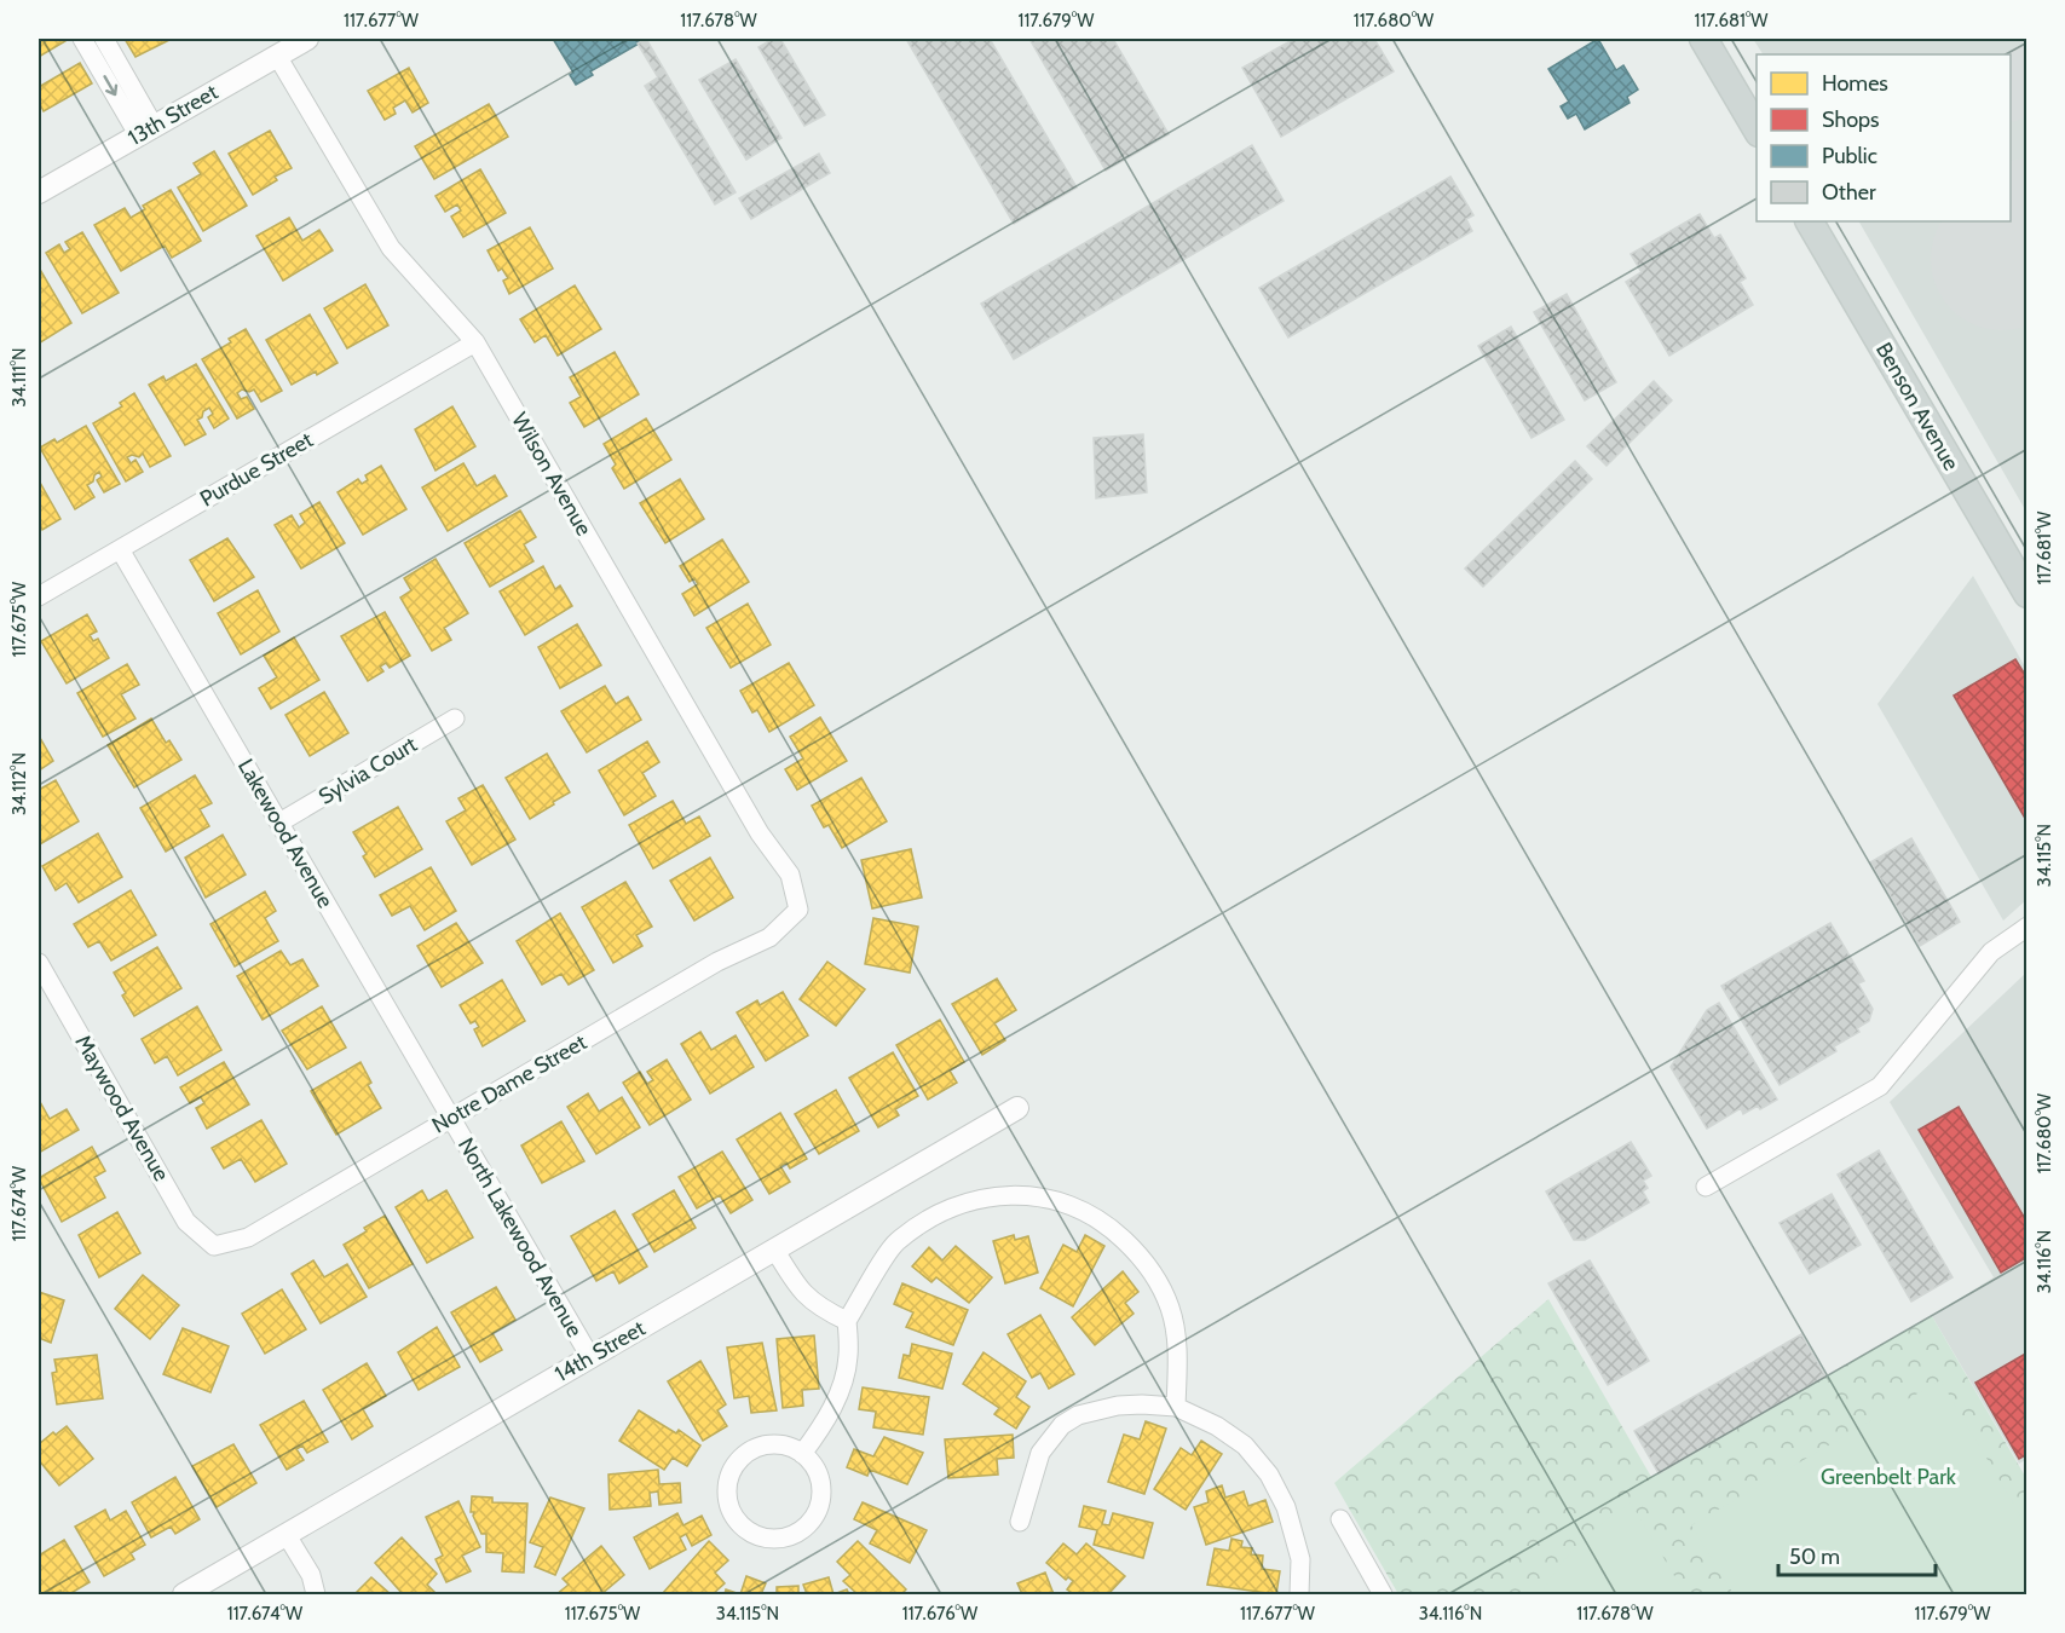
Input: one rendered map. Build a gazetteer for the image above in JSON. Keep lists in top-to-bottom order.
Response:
{
  "streets": {
    "main road": ["Benson Avenue"],
    "street": [
      "13th Street",
      "Purdue Street",
      "Wilson Avenue",
      "Sylvia Court",
      "Lakewood Avenue",
      "Notre Dame Street",
      "Maywood Avenue",
      "North Lakewood Avenue",
      "14th Street"
    ]
  },
  "crossings": [
    ["13th Street", "Wilson Avenue"],
    ["Purdue Street", "Wilson Avenue"],
    ["Purdue Street", "Lakewood Avenue"],
    ["Wilson Avenue", "Notre Dame Street"],
    ["Sylvia Court", "Lakewood Avenue"],
    ["Lakewood Avenue", "Notre Dame Street"],
    ["Lakewood Avenue", "North Lakewood Avenue"],
    ["Notre Dame Street", "Maywood Avenue"],
    ["Notre Dame Street", "North Lakewood Avenue"],
    ["North Lakewood Avenue", "14th Street"]
  ],
  "parks": ["Greenbelt Park"],
  "legend": [
    "Homes",
    "Shops",
    "Public",
    "Other"
  ],
  "scale_bar": "50 m",
  "coordinates": [
    "117.677°W",
    "117.678°W",
    "117.679°W",
    "117.680°W",
    "117.681°W",
    "34.111°N",
    "117.675°W",
    "34.112°N",
    "34.115°N",
    "117.674°W",
    "34.116°N",
    "117.676°W"
  ]
}
